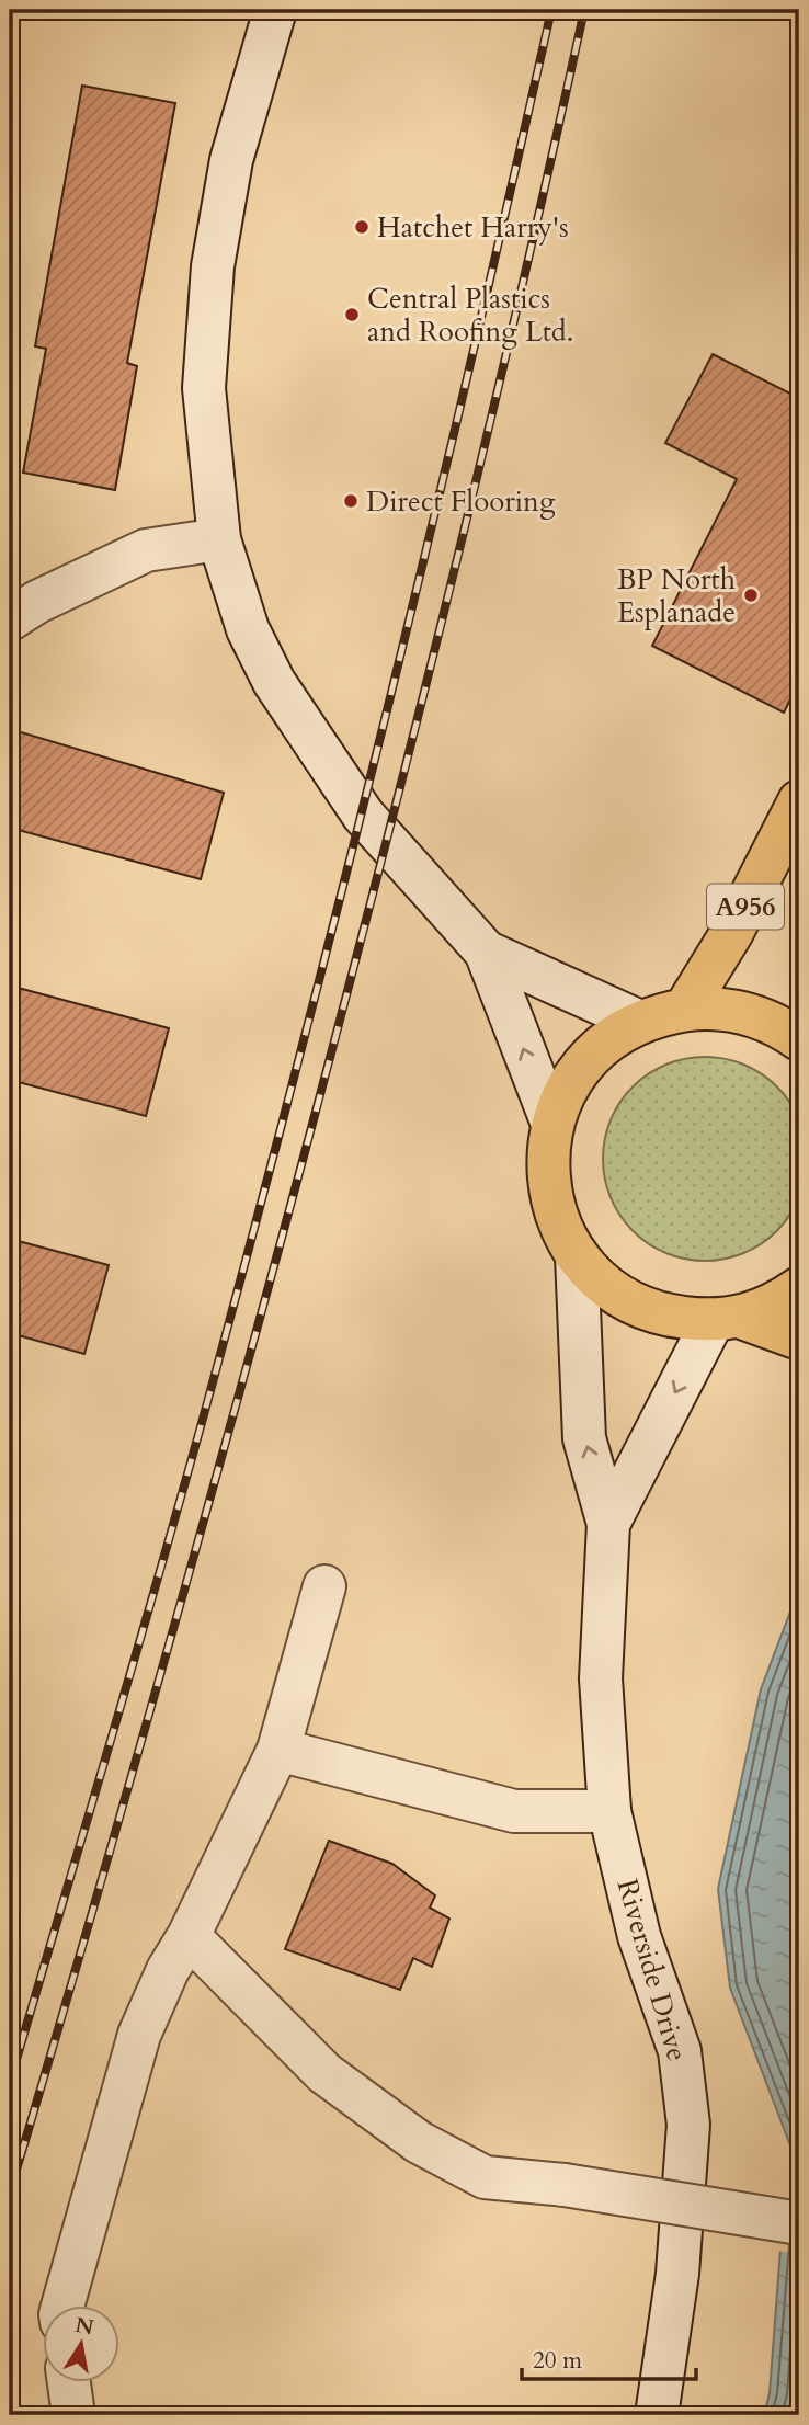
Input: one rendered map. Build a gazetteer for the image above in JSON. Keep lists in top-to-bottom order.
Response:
{
  "streets": {
    "main road": ["A956"],
    "street": ["Riverside Drive"]
  },
  "places": [
    "Hatchet Harry's",
    "Central Plastics and Roofing Ltd.",
    "Direct Flooring",
    "BP North Esplanade"
  ],
  "scale_bar": "20 m",
  "north": "top"
}
